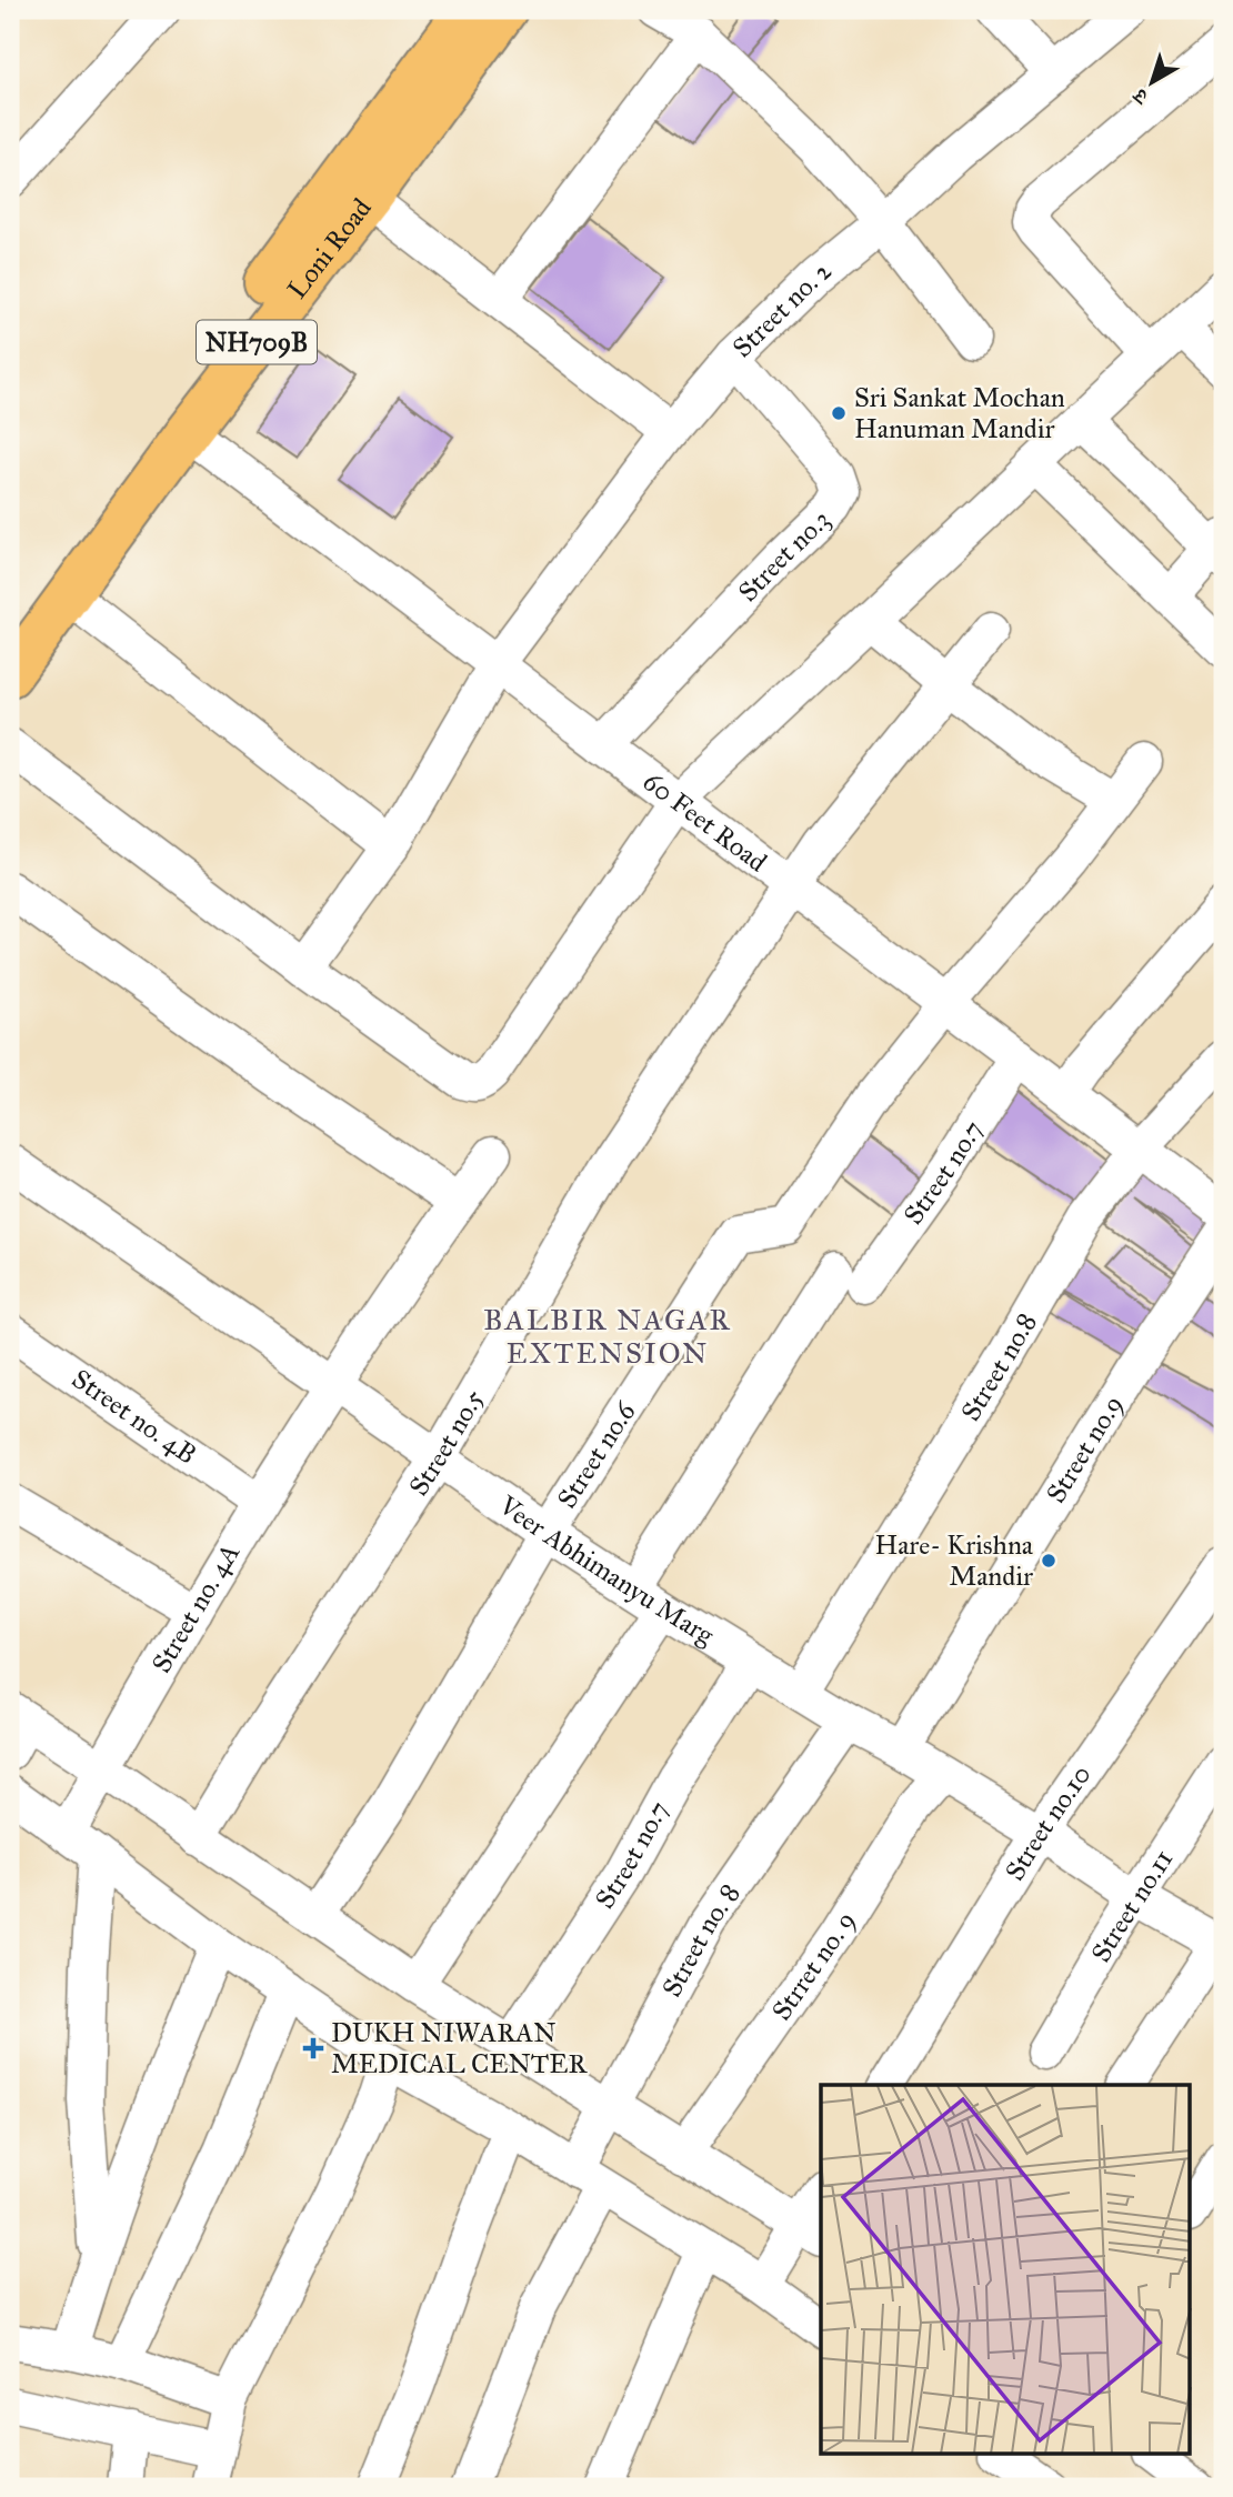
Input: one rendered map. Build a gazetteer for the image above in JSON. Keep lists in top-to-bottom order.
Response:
{
  "streets": {
    "highway": ["Loni Road", "NH709B"],
    "street": [
      "Street no. 2",
      "Street no.3",
      "60 Feet Road",
      "Street no.7",
      "Street no.8",
      "Street no. 4B",
      "Street no.5",
      "Street no.9",
      "Street no.6",
      "Veer Abhimanyu Marg",
      "Street no. 4A",
      "Street no.10",
      "Street no.11",
      "Street no. 8",
      "Strret no. 9"
    ]
  },
  "crossings": [
    ["Loni Road", "60 Feet Road"],
    ["Street no. 2", "Street no.3"],
    ["Street no. 2", "60 Feet Road"],
    ["Street no.3", "60 Feet Road"],
    ["60 Feet Road", "Street no.7"],
    ["60 Feet Road", "Street no.8"],
    ["60 Feet Road", "Street no.5"],
    ["60 Feet Road", "Street no.6"],
    ["Street no.7", "Veer Abhimanyu Marg"],
    ["Street no.8", "Veer Abhimanyu Marg"],
    ["Street no. 4B", "Street no. 4A"],
    ["Street no.5", "Veer Abhimanyu Marg"],
    ["Street no.9", "Veer Abhimanyu Marg"],
    ["Street no.6", "Veer Abhimanyu Marg"],
    ["Veer Abhimanyu Marg", "Street no. 4A"],
    ["Veer Abhimanyu Marg", "Street no.10"],
    ["Veer Abhimanyu Marg", "Street no.11"],
    ["Veer Abhimanyu Marg", "Street no. 8"],
    ["Veer Abhimanyu Marg", "Strret no. 9"]
  ],
  "districts": ["BALBIR NAGAR EXTENSION"],
  "places": {
    "other": ["Sri Sankat Mochan Hanuman Mandir", "Hare- Krishna Mandir"],
    "health": ["DUKH NIWARAN MEDICAL CENTER"]
  },
  "north": "bottom left"
}
